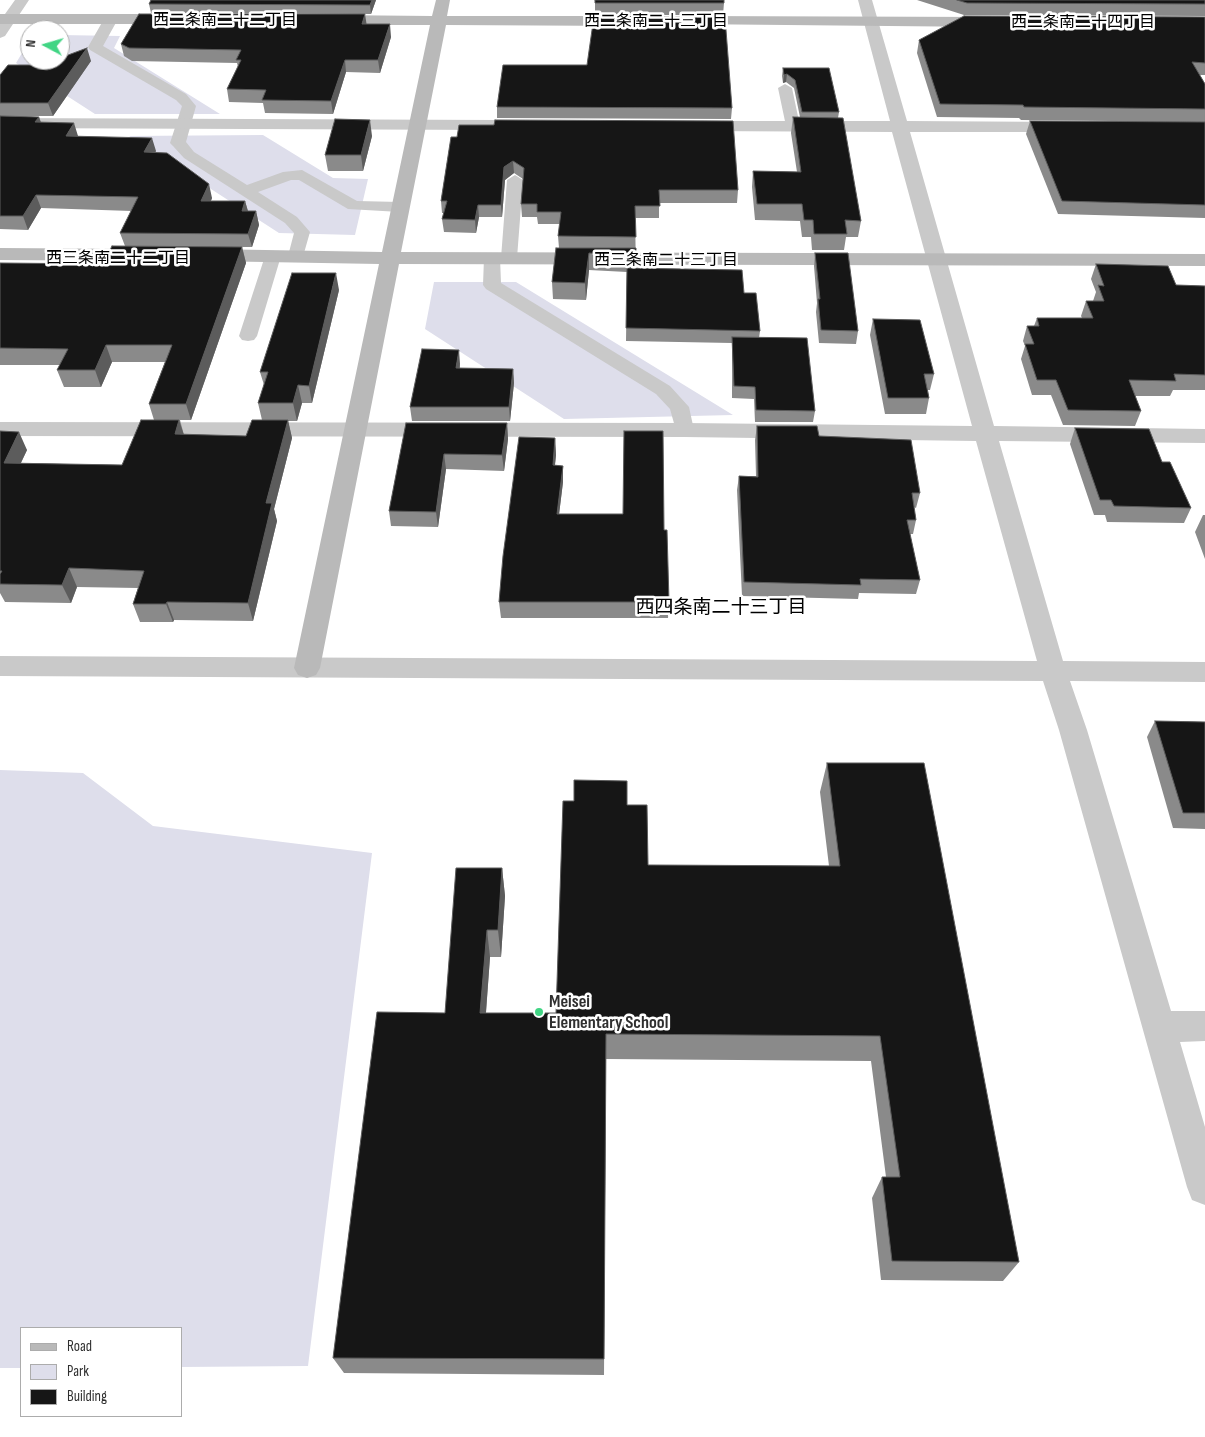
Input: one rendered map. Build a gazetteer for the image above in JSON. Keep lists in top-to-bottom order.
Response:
{
  "districts": [
    "西二条南二十二丁目",
    "西二条南二十三丁目",
    "西二条南二十四丁目",
    "西三条南二十二丁目",
    "西三条南二十三丁目",
    "西四条南二十三丁目"
  ],
  "places": ["Meisei Elementary School"],
  "legend": ["Road", "Park", "Building"],
  "north": "left"
}
